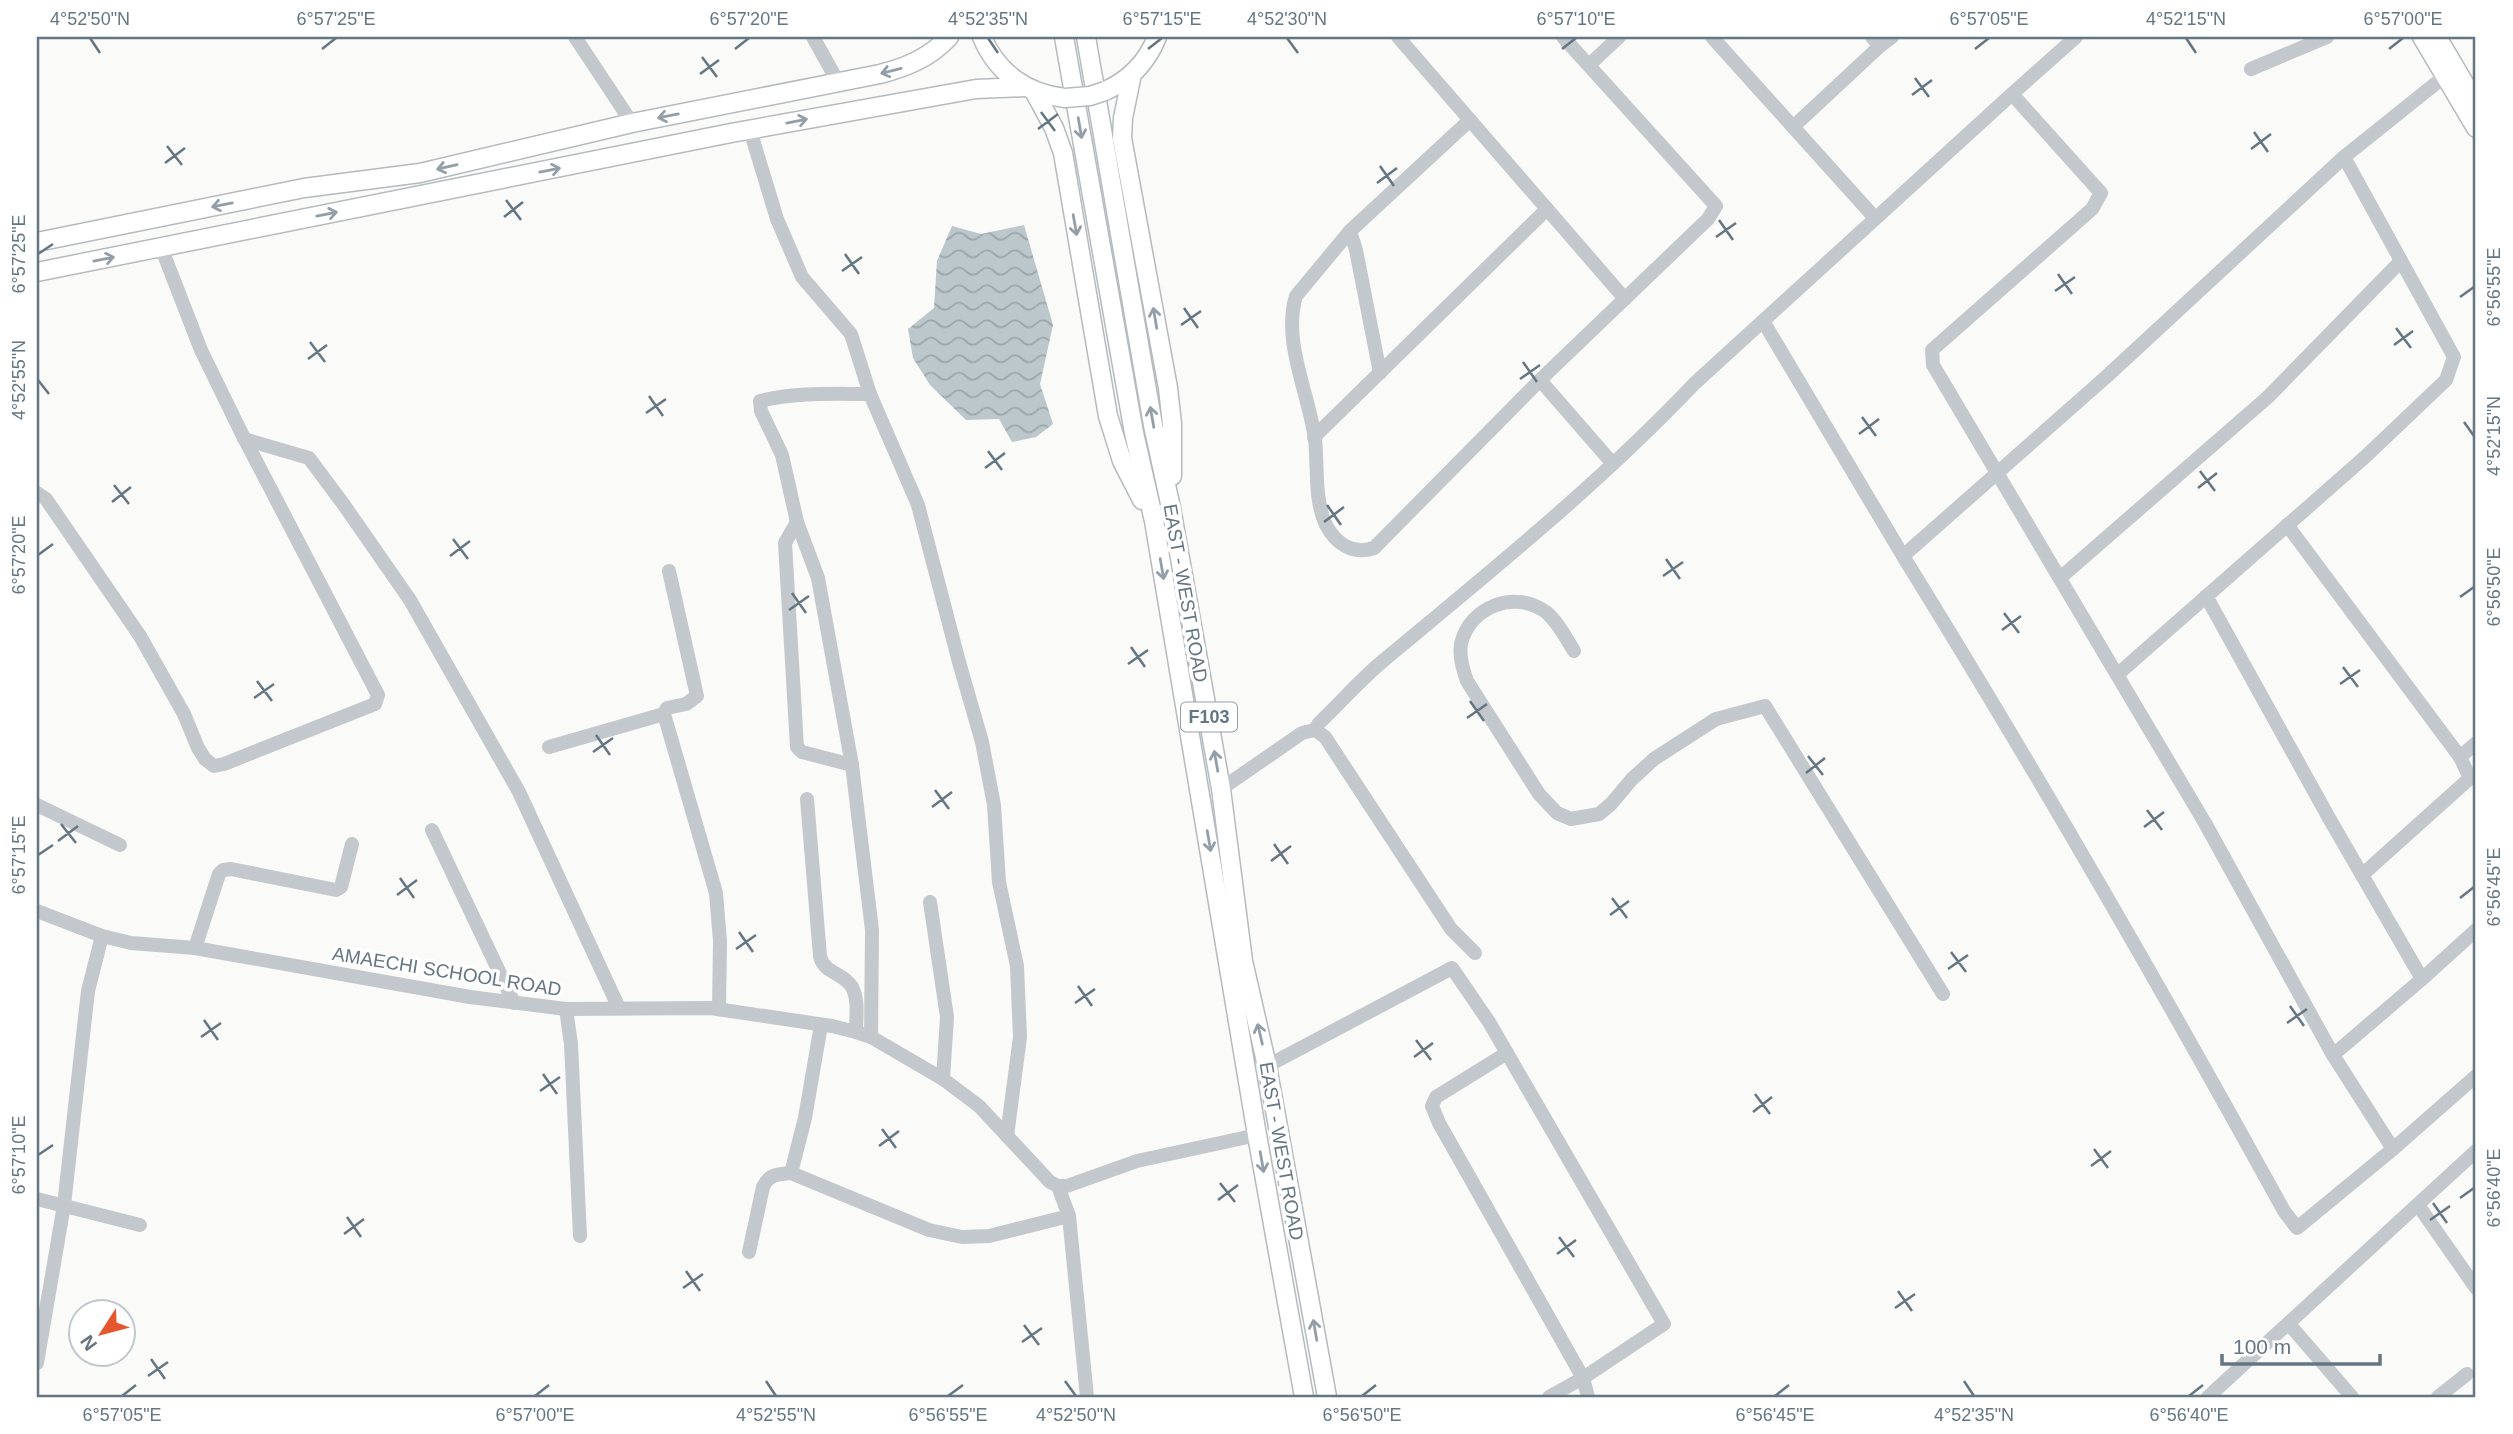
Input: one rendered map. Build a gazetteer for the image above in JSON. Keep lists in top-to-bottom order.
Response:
{
  "streets": {
    "main road": ["EAST - WEST ROAD", "F103"],
    "street": ["AMAECHI SCHOOL ROAD"]
  },
  "scale_bar": "100 m",
  "north": "bottom left",
  "coordinates": [
    "4°52'50\"N",
    "6°57'25\"E",
    "6°57'20\"E",
    "4°52'35\"N",
    "6°57'15\"E",
    "4°52'30\"N",
    "6°57'10\"E",
    "6°57'05\"E",
    "4°52'15\"N",
    "6°57'00\"E",
    "6°56'55\"E",
    "4°52'55\"N",
    "6°56'50\"E",
    "6°56'45\"E",
    "6°56'40\"E"
  ]
}
